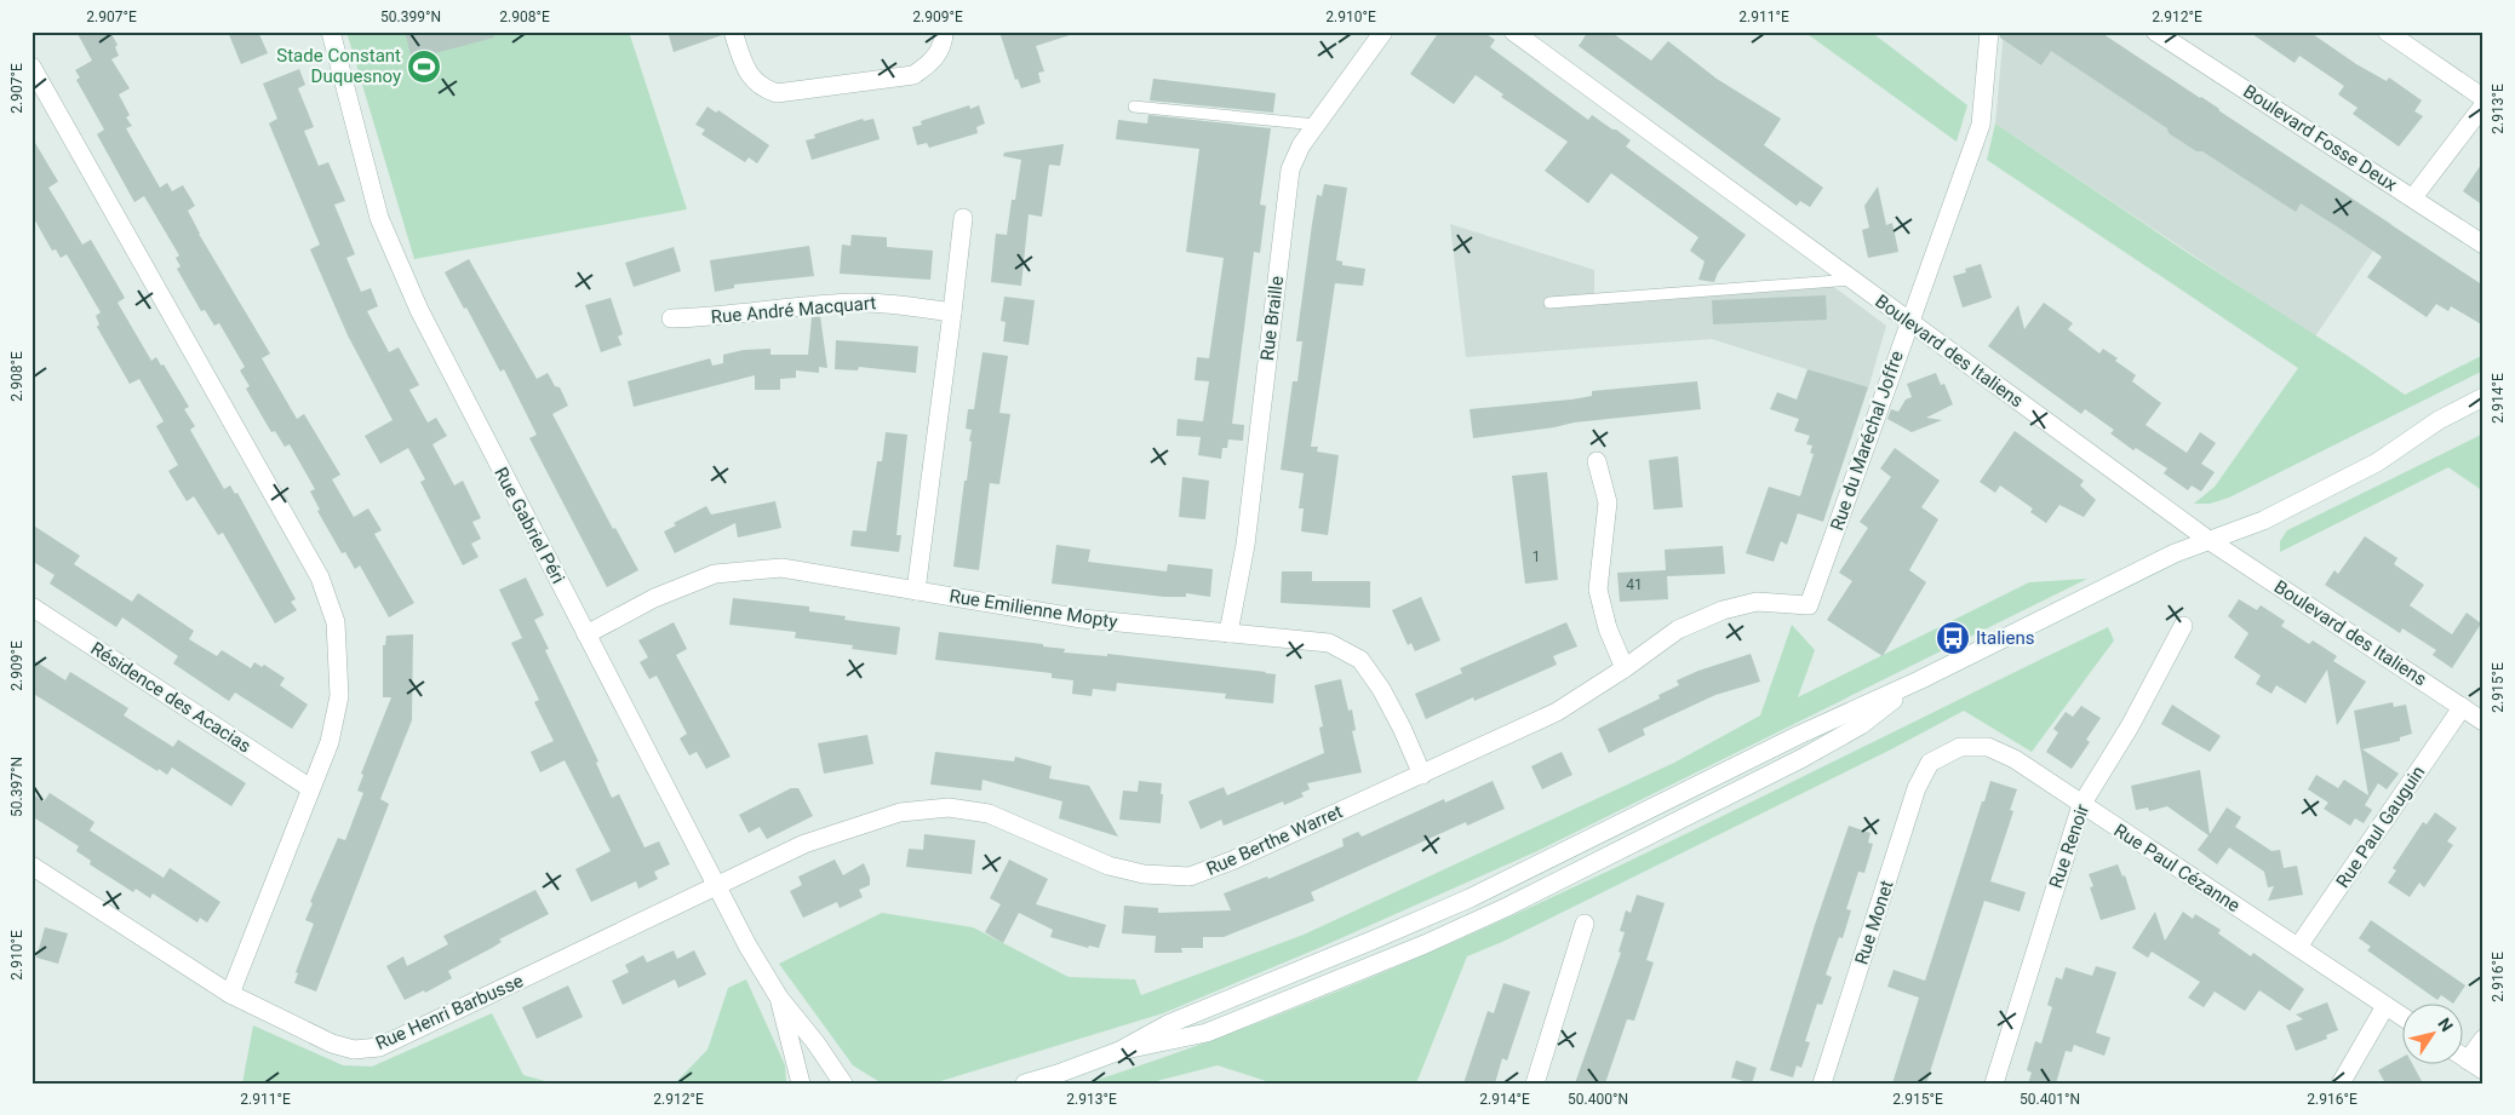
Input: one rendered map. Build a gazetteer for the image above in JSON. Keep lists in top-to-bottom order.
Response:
{
  "streets": {
    "street": [
      "Boulevard Fosse Deux",
      "Rue André Macquart",
      "Rue Braille",
      "Boulevard des Italiens",
      "Rue du Maréchal Joffre",
      "Rue Gabriel Péri",
      "Rue Emilienne Mopty",
      "Résidence des Acacias",
      "Rue Paul Gauguin",
      "Rue Berthe Warret",
      "Rue Renoir",
      "Rue Paul Cézanne",
      "Rue Monet",
      "Rue Henri Barbusse"
    ]
  },
  "crossings": [
    ["Rue Braille", "Rue Emilienne Mopty"],
    ["Boulevard des Italiens", "Rue du Maréchal Joffre"],
    ["Boulevard des Italiens", "Rue Paul Gauguin"],
    ["Rue du Maréchal Joffre", "Rue Berthe Warret"],
    ["Rue Gabriel Péri", "Rue Emilienne Mopty"],
    ["Rue Gabriel Péri", "Rue Berthe Warret"],
    ["Rue Gabriel Péri", "Rue Henri Barbusse"],
    ["Rue Emilienne Mopty", "Rue Berthe Warret"],
    ["Rue Paul Gauguin", "Rue Paul Cézanne"],
    ["Rue Berthe Warret", "Rue Henri Barbusse"],
    ["Rue Renoir", "Rue Paul Cézanne"],
    ["Rue Paul Cézanne", "Rue Monet"]
  ],
  "places": {
    "sports": ["Stade Constant Duquesnoy"],
    "bus stop": ["Italiens"]
  },
  "house_numbers": ["1", "41"],
  "north": "top right",
  "coordinates": [
    "2.907°E",
    "50.399°N",
    "2.908°E",
    "2.909°E",
    "2.910°E",
    "2.911°E",
    "2.912°E",
    "2.913°E",
    "2.914°E",
    "2.915°E",
    "50.397°N",
    "2.916°E",
    "50.400°N",
    "50.401°N"
  ]
}
